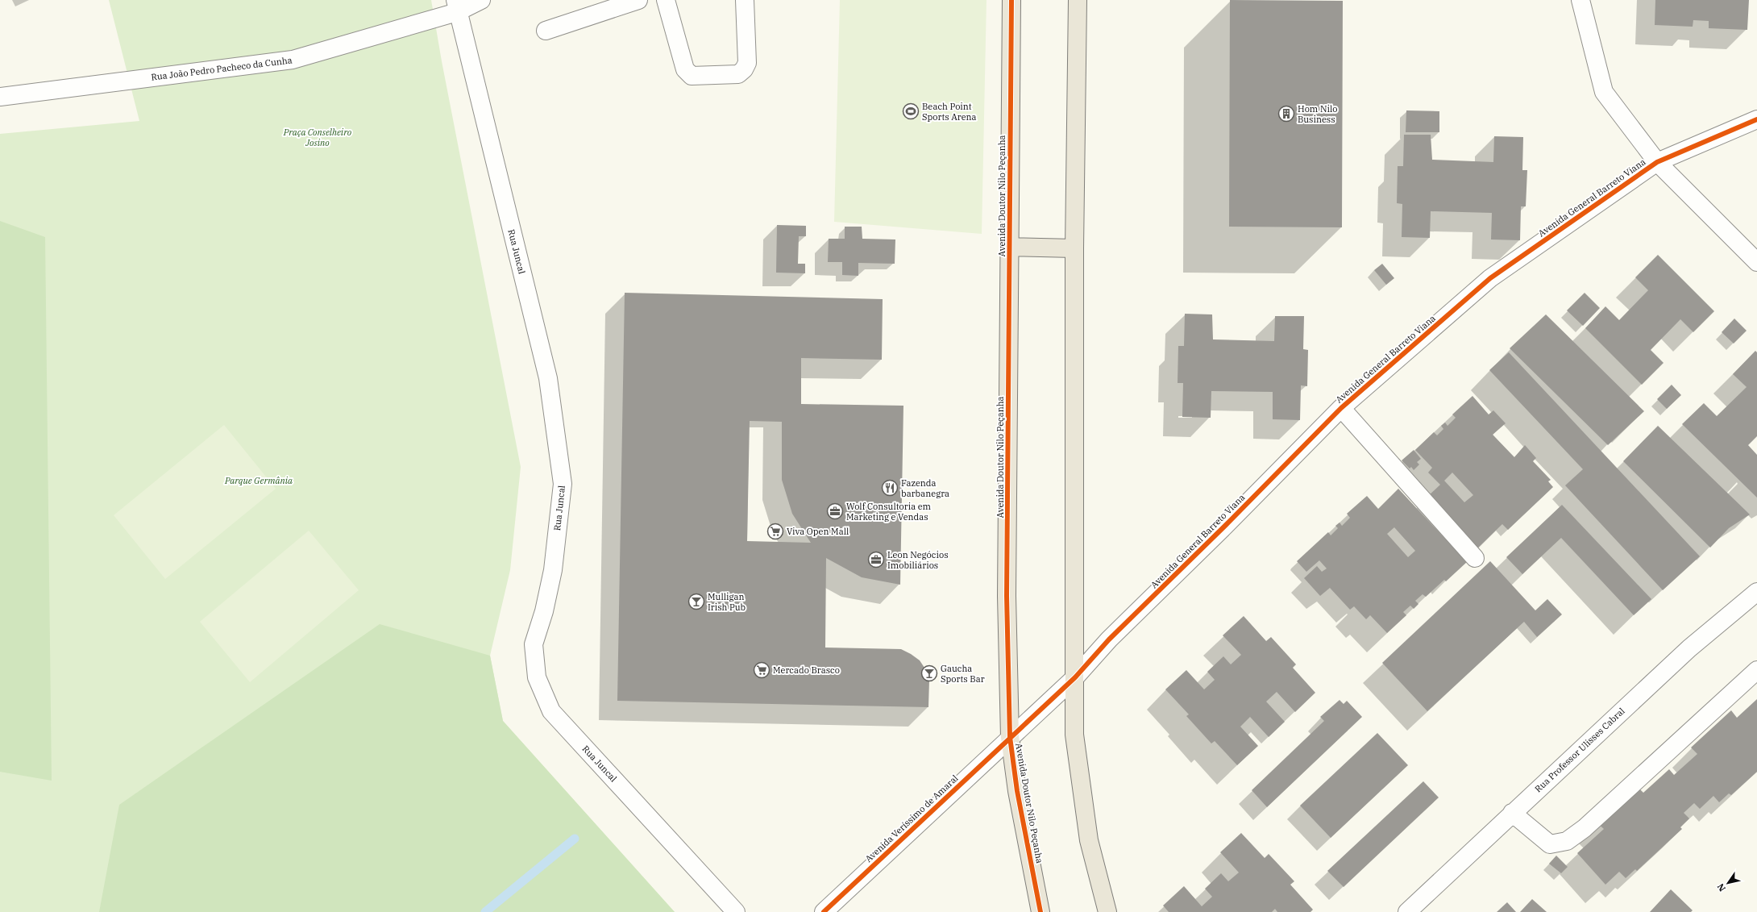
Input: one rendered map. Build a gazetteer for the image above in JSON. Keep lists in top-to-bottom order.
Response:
{
  "streets": {
    "main road": ["Avenida Doutor Nilo Peçanha"],
    "street": [
      "Rua João Pedro Pacheco da Cunha",
      "Avenida General Barreto Viana",
      "Rua Juncal",
      "Rua Professor Ulisses Cabral",
      "Avenida Veríssimo de Amaral"
    ]
  },
  "crossings": [
    ["Rua João Pedro Pacheco da Cunha", "Rua Juncal"],
    ["Avenida Doutor Nilo Peçanha", "Avenida General Barreto Viana"],
    ["Avenida Doutor Nilo Peçanha", "Avenida Veríssimo de Amaral"],
    ["Avenida General Barreto Viana", "Avenida Veríssimo de Amaral"]
  ],
  "parks": ["Praça Conselheiro Josino", "Parque Germânia"],
  "places": {
    "sports": ["Beach Point Sports Arena"],
    "building": ["Hom Nilo Business"],
    "restaurant": ["Fazenda barbanegra"],
    "office": ["Wolf Consultoria em Marketing e Vendas", "Leon Negócios Imobiliários"],
    "supermarket": ["Viva Open Mall", "Mercado Brasco"],
    "bar": ["Mulligan Irish Pub", "Gaucha Sports Bar"]
  },
  "north": "bottom left"
}
